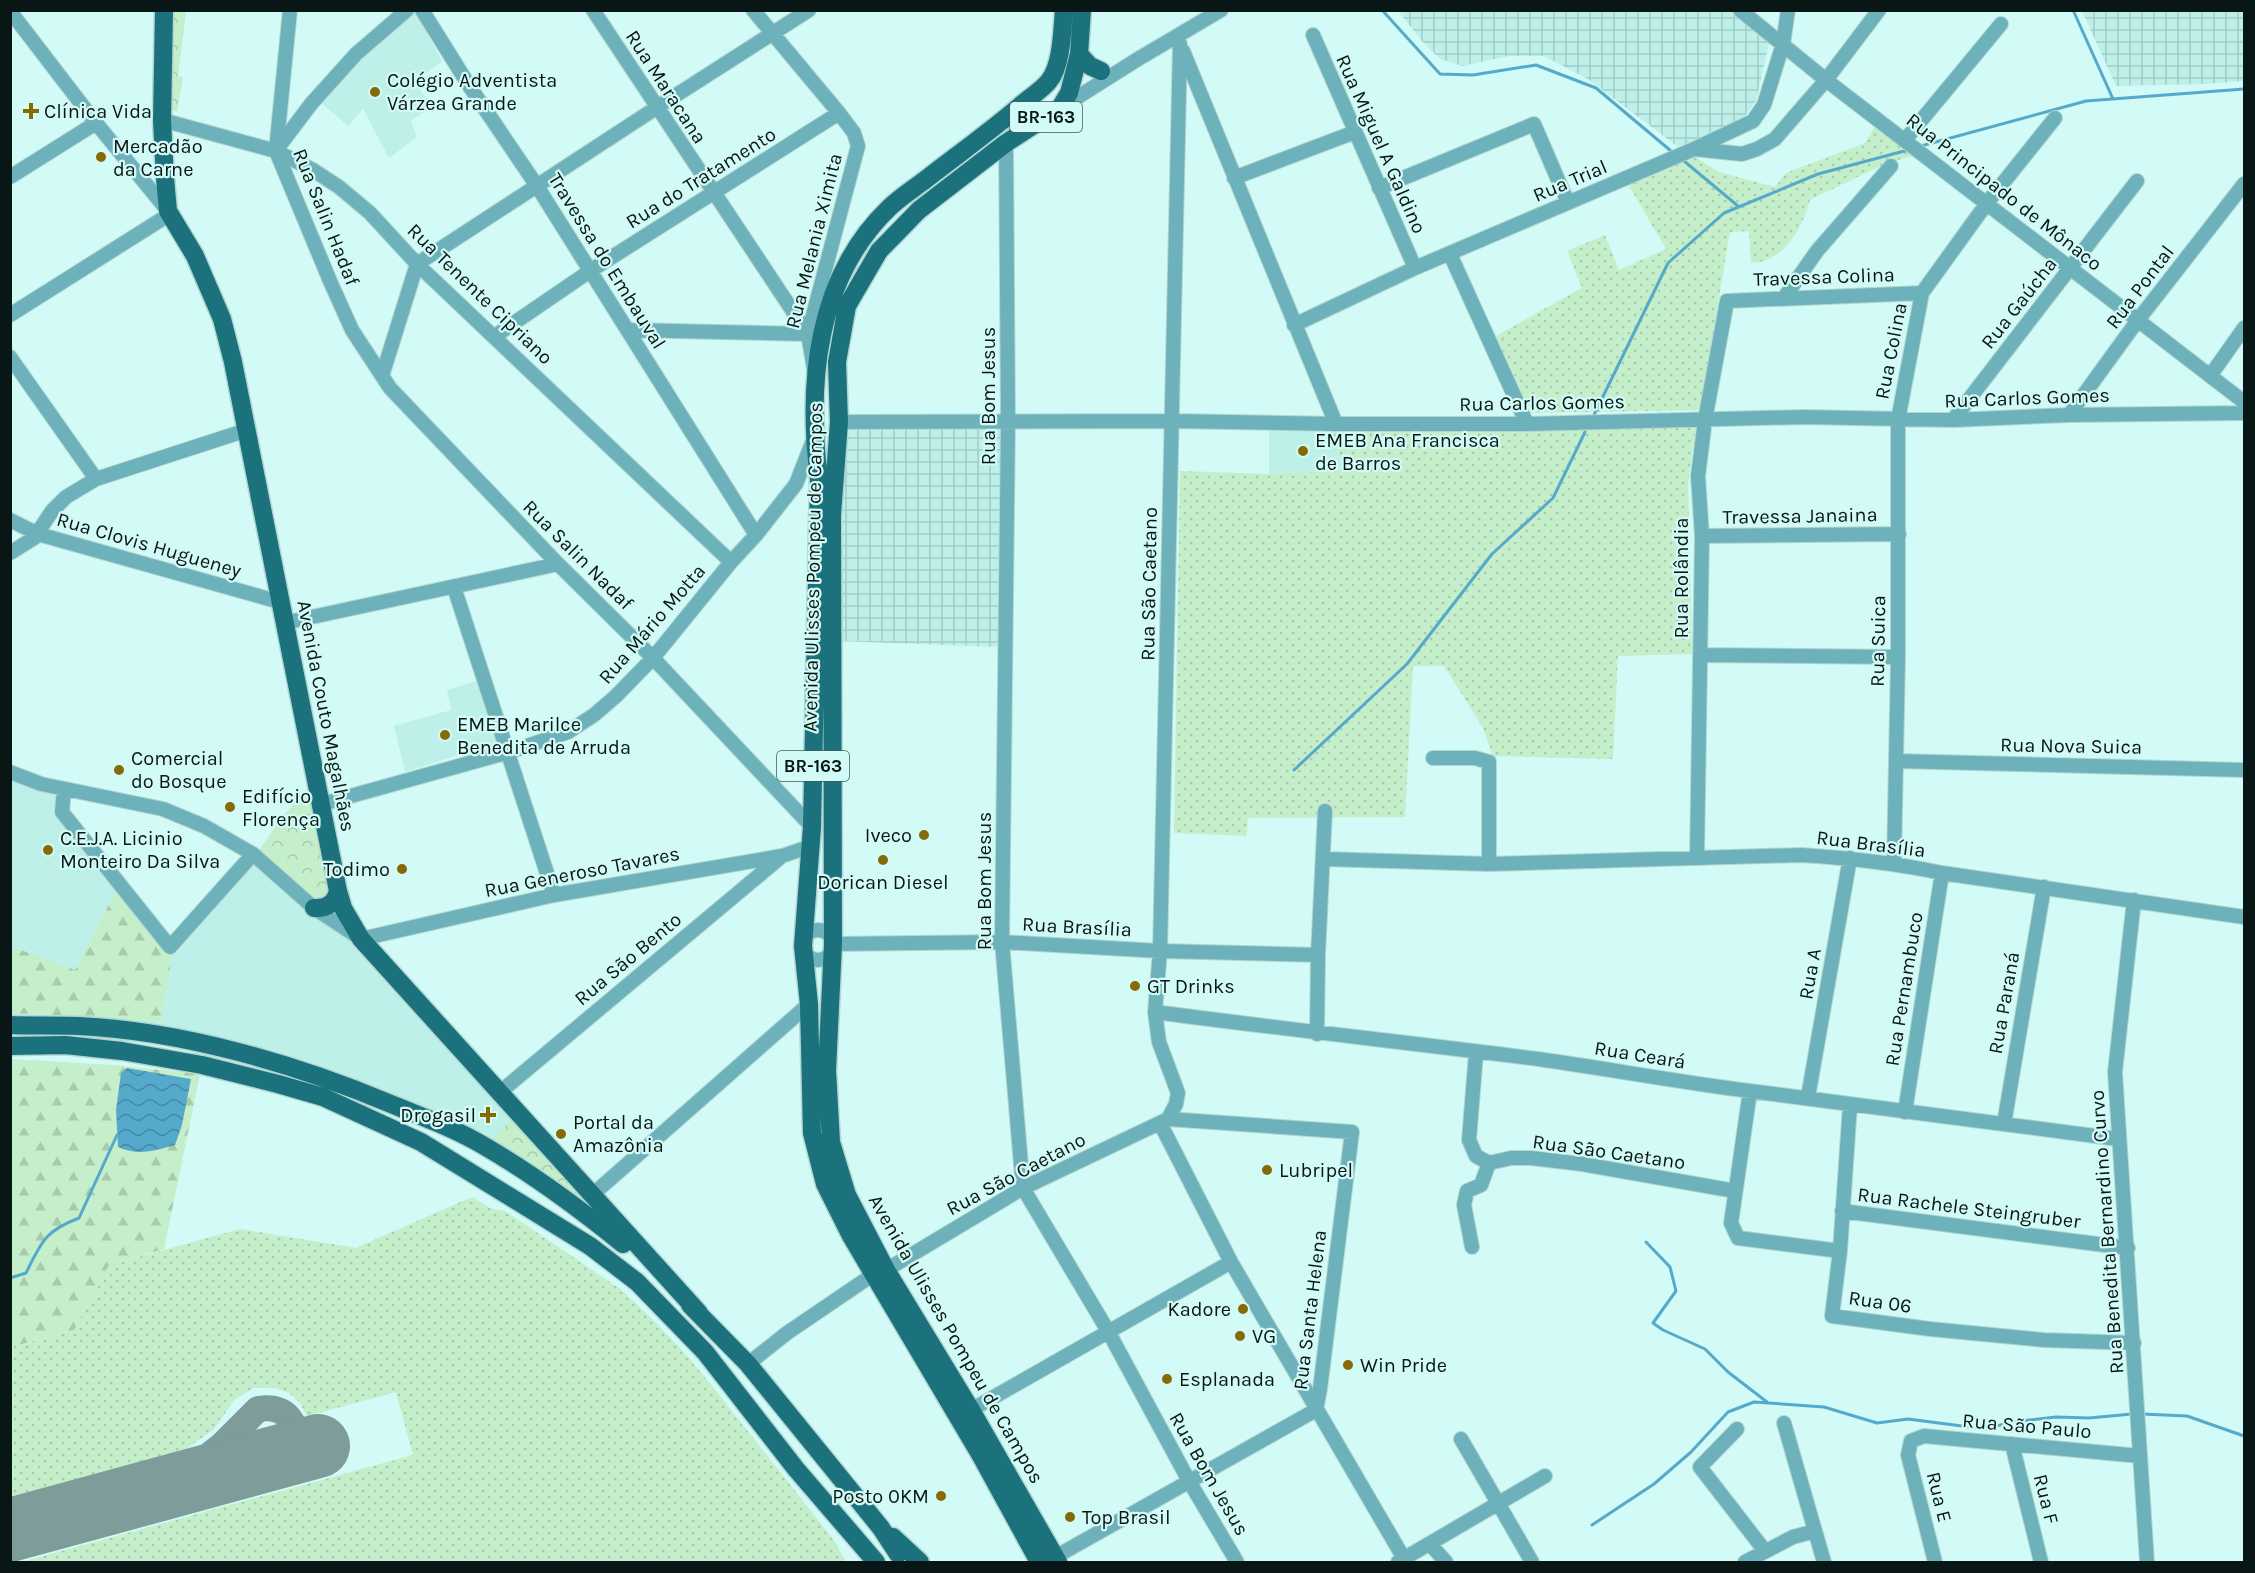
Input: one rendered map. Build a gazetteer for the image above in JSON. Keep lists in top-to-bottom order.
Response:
{
  "streets": {
    "main road": ["BR-163", "Avenida Ulisses Pompeu de Campos", "Avenida Couto Magalhães"],
    "street": [
      "Rua Maracana",
      "Rua Miguel A Galdino",
      "Rua do Tratamento",
      "Rua Trial",
      "Rua Principado de Mônaco",
      "Rua Salin Hadaf",
      "Rua Melania Ximita",
      "Travessa do Embauval",
      "Travessa Colina",
      "Rua Pontal",
      "Rua Tenente Cipriano",
      "Rua Gaúcha",
      "Rua Colina",
      "Rua Bom Jesus",
      "Rua Carlos Gomes",
      "Travessa Janaina",
      "Rua Clovis Hugueney",
      "Rua Salin Nadaf",
      "Rua Rolândia",
      "Rua São Caetano",
      "Rua Mário Motta",
      "Rua Suica",
      "Rua Nova Suica",
      "Rua Brasília",
      "Rua Generoso Tavares",
      "Rua São Bento",
      "Rua A",
      "Rua Pernambuco",
      "Rua Paraná",
      "Rua Ceará",
      "Rua Rachele Steingruber",
      "Rua Benedita Bernardino Curvo",
      "Rua 06",
      "Rua Santa Helena",
      "Rua São Paulo",
      "Rua E",
      "Rua F"
    ]
  },
  "crossings": [
    ["Rua Maracana", "Rua do Tratamento"],
    ["Rua Maracana", "Rua Melania Ximita"],
    ["BR-163", "Avenida Ulisses Pompeu de Campos"],
    ["Rua Miguel A Galdino", "Rua Trial"],
    ["Rua do Tratamento", "Rua Melania Ximita"],
    ["Rua do Tratamento", "Travessa do Embauval"],
    ["Rua do Tratamento", "Rua Tenente Cipriano"],
    ["Rua Trial", "Rua Principado de Mônaco"],
    ["Rua Principado de Mônaco", "Rua Pontal"],
    ["Rua Principado de Mônaco", "Rua Gaúcha"],
    ["Rua Principado de Mônaco", "Rua Colina"],
    ["Rua Salin Hadaf", "Rua Tenente Cipriano"],
    ["Rua Salin Hadaf", "Rua Salin Nadaf"],
    ["Rua Melania Ximita", "Avenida Ulisses Pompeu de Campos"],
    ["Travessa do Embauval", "Rua Mário Motta"],
    ["Travessa Colina", "Rua Colina"],
    ["Travessa Colina", "Rua Rolândia"],
    ["Rua Pontal", "Rua Carlos Gomes"],
    ["Rua Tenente Cipriano", "Rua Mário Motta"],
    ["Rua Tenente Cipriano", "Avenida Couto Magalhães"],
    ["Rua Gaúcha", "Rua Carlos Gomes"],
    ["Rua Colina", "Rua Carlos Gomes"],
    ["Rua Colina", "Rua Suica"],
    ["Rua Bom Jesus", "Rua Carlos Gomes"],
    ["Rua Bom Jesus", "Avenida Ulisses Pompeu de Campos"],
    ["Rua Bom Jesus", "Rua São Caetano"],
    ["Rua Bom Jesus", "Rua Brasília"],
    ["Rua Bom Jesus", "Rua Santa Helena"],
    ["Rua Carlos Gomes", "Avenida Ulisses Pompeu de Campos"],
    ["Rua Carlos Gomes", "Rua Rolândia"],
    ["Rua Carlos Gomes", "Rua São Caetano"],
    ["Rua Carlos Gomes", "Rua Suica"],
    ["Travessa Janaina", "Rua Rolândia"],
    ["Travessa Janaina", "Rua Suica"],
    ["Rua Clovis Hugueney", "Avenida Couto Magalhães"],
    ["Rua Salin Nadaf", "Avenida Ulisses Pompeu de Campos"],
    ["Rua Salin Nadaf", "Rua Mário Motta"],
    ["Avenida Ulisses Pompeu de Campos", "Rua São Caetano"],
    ["Avenida Ulisses Pompeu de Campos", "Rua Mário Motta"],
    ["Avenida Ulisses Pompeu de Campos", "Rua Brasília"],
    ["Avenida Ulisses Pompeu de Campos", "Rua Generoso Tavares"],
    ["Avenida Ulisses Pompeu de Campos", "Rua Santa Helena"],
    ["Rua Rolândia", "Rua Brasília"],
    ["Rua São Caetano", "Rua Brasília"],
    ["Rua São Caetano", "Rua Ceará"],
    ["Rua São Caetano", "Rua Santa Helena"],
    ["Rua Mário Motta", "Avenida Couto Magalhães"],
    ["Rua Suica", "Rua Nova Suica"],
    ["Rua Suica", "Rua Brasília"],
    ["Avenida Couto Magalhães", "Rua Generoso Tavares"],
    ["Avenida Couto Magalhães", "Rua São Bento"],
    ["Rua Brasília", "Rua A"],
    ["Rua Brasília", "Rua Pernambuco"],
    ["Rua Brasília", "Rua Paraná"],
    ["Rua Brasília", "Rua Benedita Bernardino Curvo"],
    ["Rua Generoso Tavares", "Rua São Bento"],
    ["Rua A", "Rua Ceará"],
    ["Rua Pernambuco", "Rua Ceará"],
    ["Rua Paraná", "Rua Ceará"],
    ["Rua Ceará", "Rua Benedita Bernardino Curvo"],
    ["Rua Ceará", "Rua 06"],
    ["Rua Rachele Steingruber", "Rua Benedita Bernardino Curvo"],
    ["Rua Rachele Steingruber", "Rua 06"],
    ["Rua Benedita Bernardino Curvo", "Rua 06"],
    ["Rua Benedita Bernardino Curvo", "Rua São Paulo"],
    ["Rua São Paulo", "Rua E"],
    ["Rua São Paulo", "Rua F"]
  ],
  "places": {
    "other": [
      "Colégio Adventista Várzea Grande",
      "Mercadão da Carne",
      "EMEB Ana Francisca de Barros",
      "EMEB Marilce Benedita de Arruda",
      "Comercial do Bosque",
      "Edifício Florença",
      "Iveco",
      "C.E.J.A. Licinio Monteiro Da Silva",
      "Dorican Diesel",
      "Todimo",
      "GT Drinks",
      "Portal da Amazônia",
      "Lubripel",
      "Kadore",
      "VG",
      "Win Pride",
      "Esplanada",
      "Posto 0KM",
      "Top Brasil"
    ],
    "health": ["Clínica Vida", "Drogasil"]
  }
}
